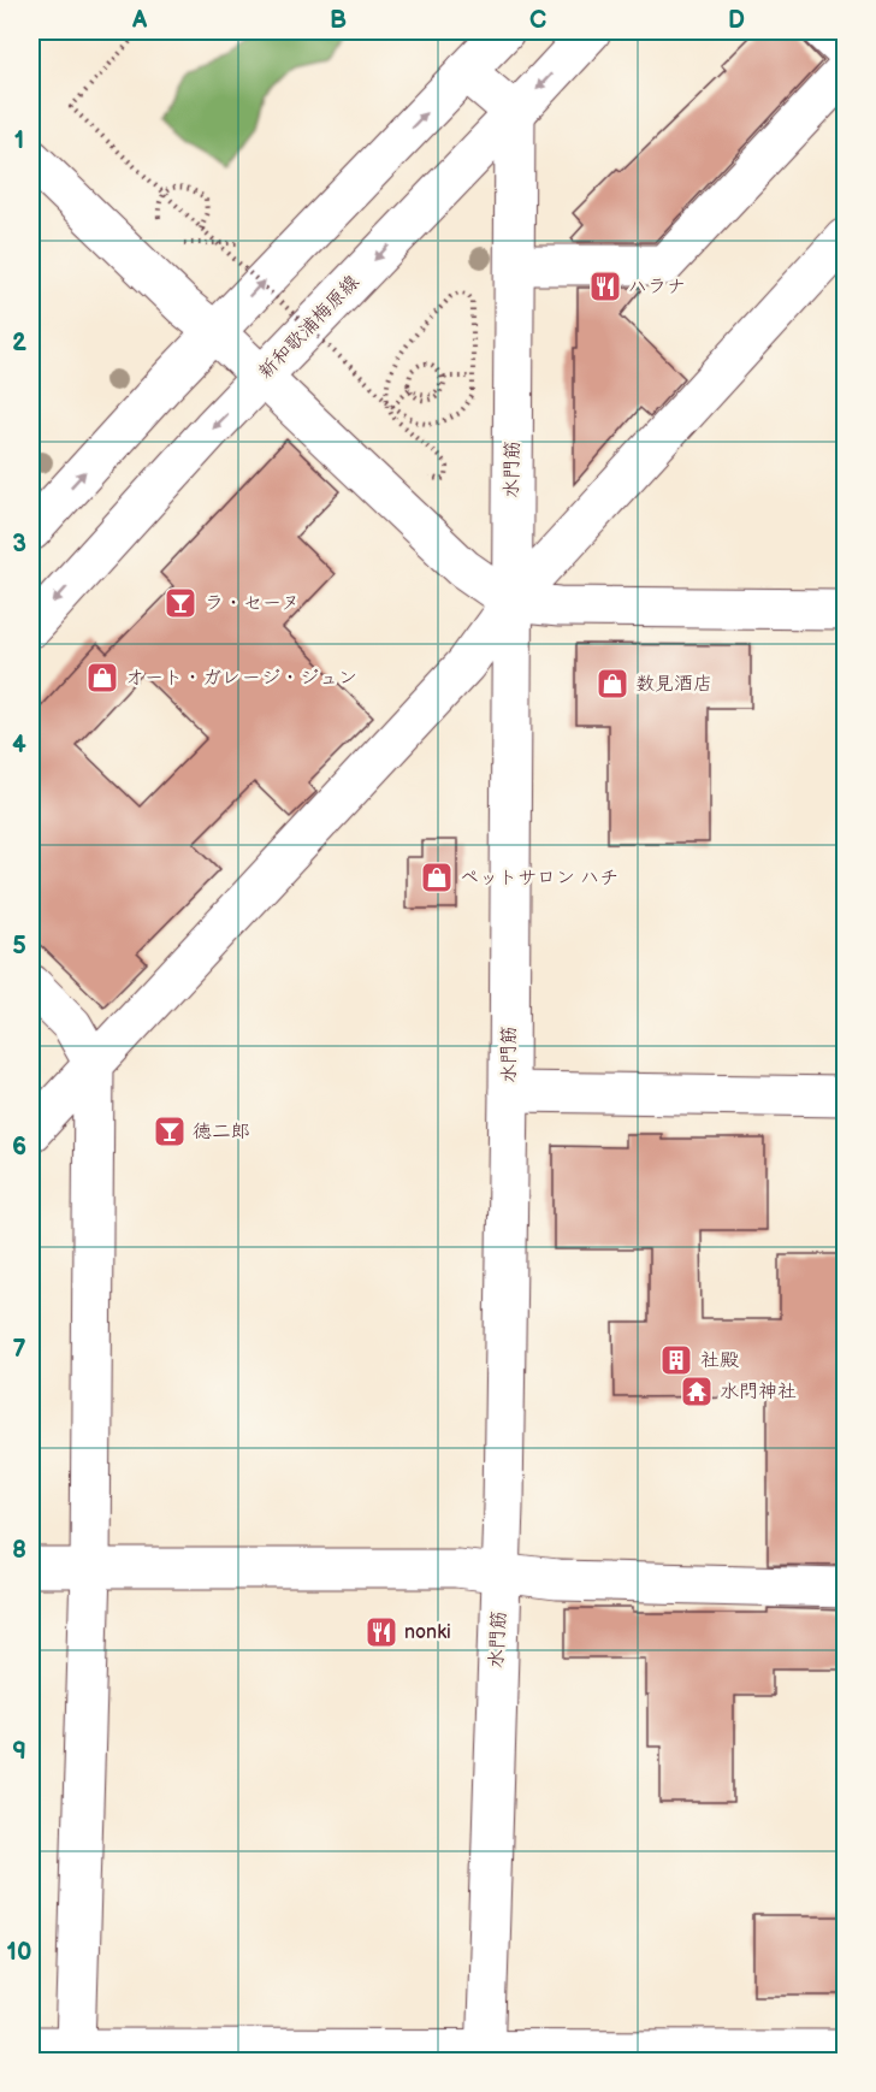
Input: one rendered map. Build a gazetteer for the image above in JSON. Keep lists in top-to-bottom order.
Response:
{
  "streets": {
    "street": ["新和歌浦梅原線", "水門筋"]
  },
  "crossings": [
    ["新和歌浦梅原線", "水門筋"]
  ],
  "places": {
    "restaurant": ["ハラナ", "nonki"],
    "bar": ["ラ・セーヌ", "徳二郎"],
    "shop": ["オート・ガレージ・ジュン", "数見酒店", "ペットサロン ハチ"],
    "building": ["社殿"],
    "temple": ["水門神社"]
  },
  "grid": {
    "columns": [
      "A",
      "B",
      "C",
      "D"
    ],
    "rows": [
      "1",
      "2",
      "3",
      "4",
      "5",
      "6",
      "7",
      "8",
      "9",
      "10"
    ]
  }
}
